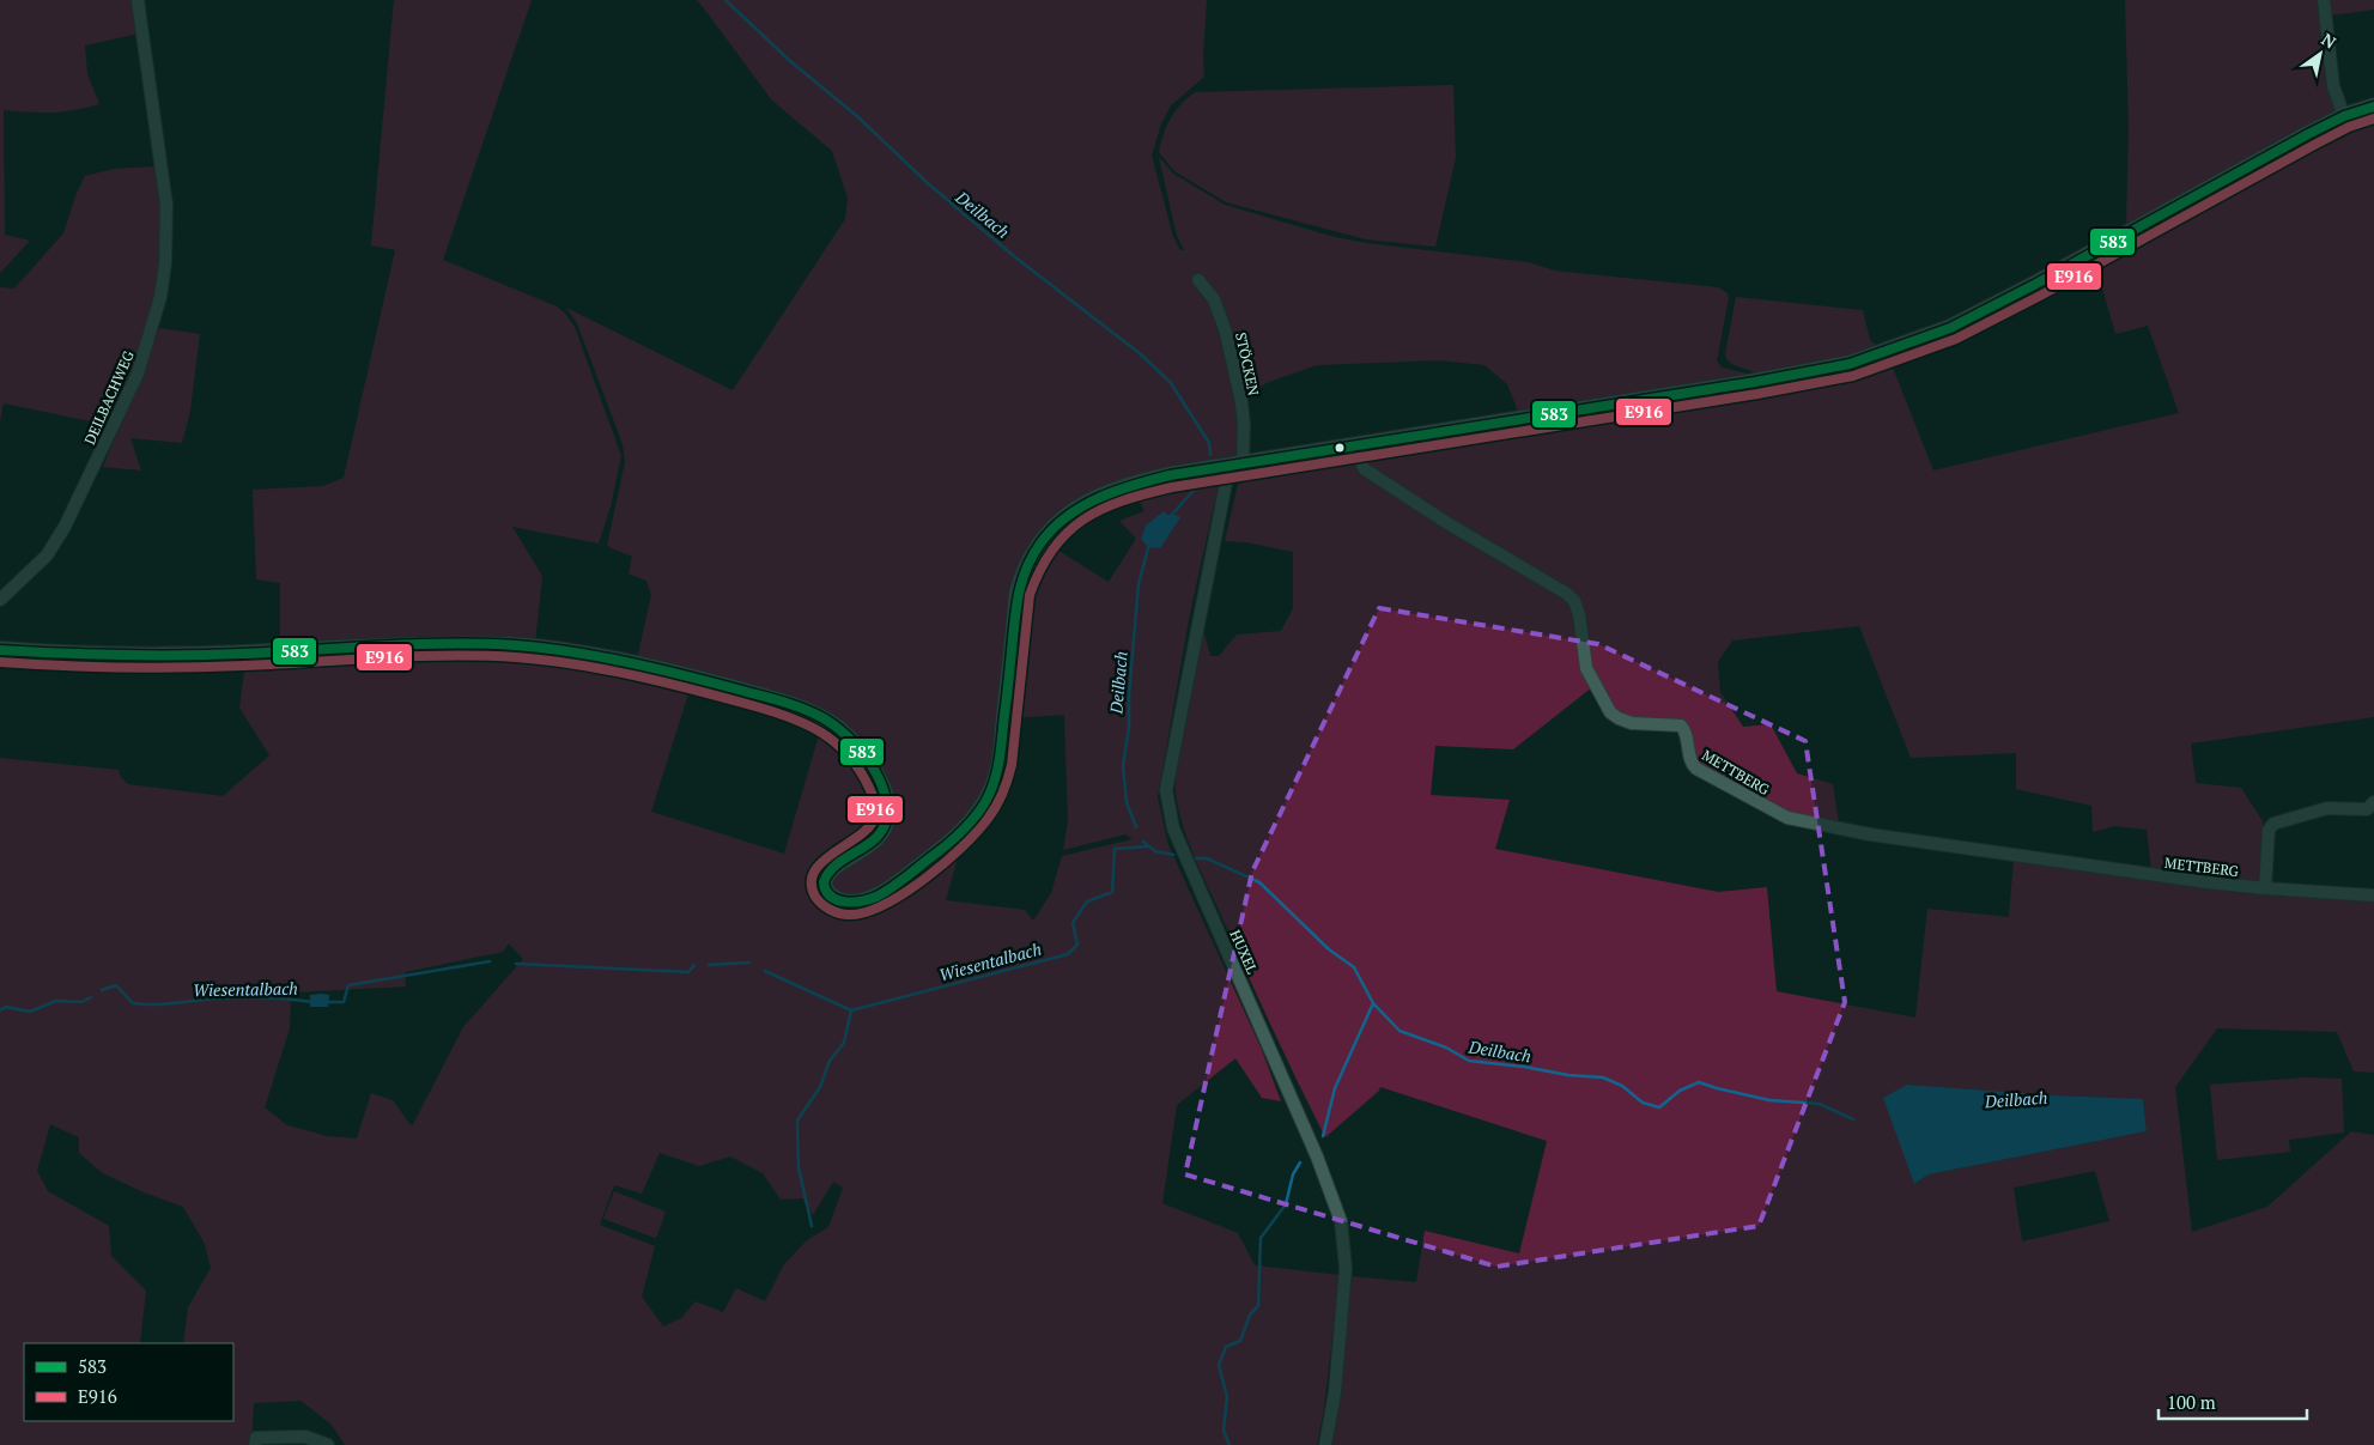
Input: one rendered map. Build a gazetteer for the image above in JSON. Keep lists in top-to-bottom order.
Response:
{
  "streets": {
    "street": [
      "STÖCKEN",
      "DEILBACHWEG",
      "METTBERG",
      "HUXEL"
    ]
  },
  "crossings": [
    ["STÖCKEN", "HUXEL"]
  ],
  "water": ["Deilbach", "Wiesentalbach"],
  "lines": ["transit line 583", "transit line E916"],
  "legend": ["583", "E916"],
  "scale_bar": "100 m",
  "north": "top right"
}
